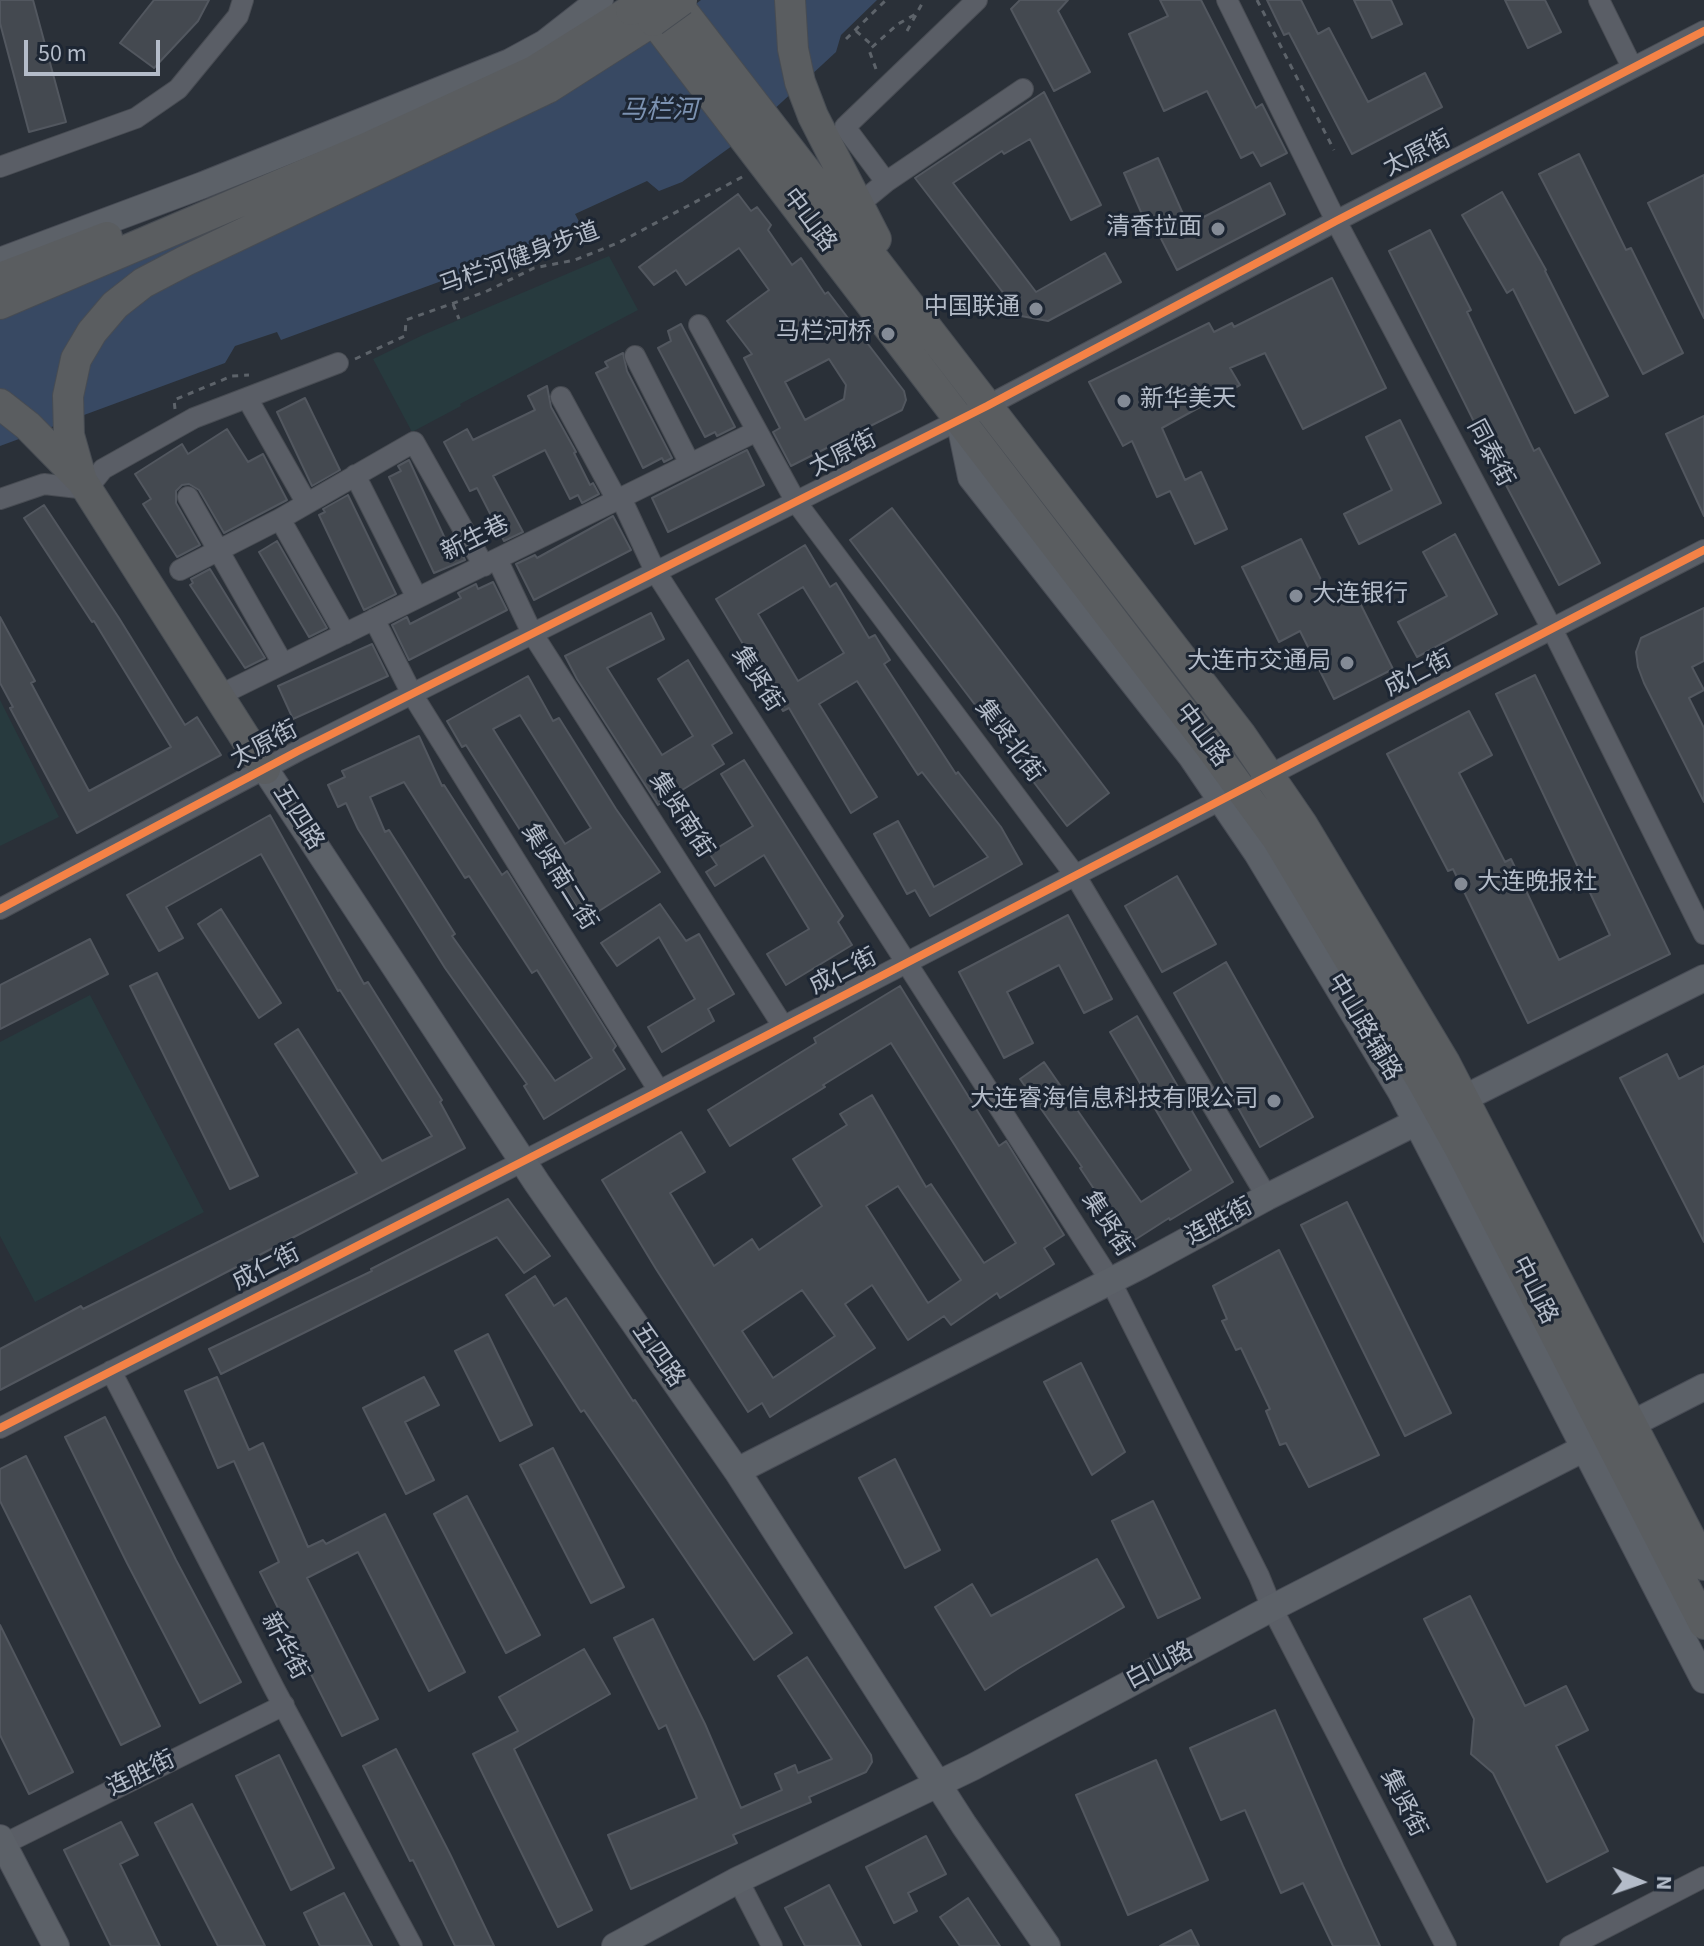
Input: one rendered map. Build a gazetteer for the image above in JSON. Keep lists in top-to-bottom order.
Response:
{
  "streets": {
    "highway": ["中山路"],
    "main road": ["五四路", "连胜街", "白山路"],
    "street": [
      "太原街",
      "同泰街",
      "新生巷",
      "成仁街",
      "集贤街",
      "集贤北街",
      "集贤南街",
      "集贤南二街",
      "新华街"
    ],
    "path": ["马栏河健身步道"]
  },
  "crossings": [
    ["太原街", "中山路"],
    ["太原街", "同泰街"],
    ["太原街", "集贤街"],
    ["太原街", "集贤北街"],
    ["太原街", "集贤南街"],
    ["太原街", "五四路"],
    ["太原街", "集贤南二街"],
    ["中山路", "马栏河健身步道"],
    ["中山路", "成仁街"],
    ["中山路", "连胜街"],
    ["中山路", "白山路"],
    ["同泰街", "成仁街"],
    ["新生巷", "集贤街"],
    ["新生巷", "集贤北街"],
    ["新生巷", "集贤南街"],
    ["新生巷", "集贤南二街"],
    ["成仁街", "集贤街"],
    ["成仁街", "集贤北街"],
    ["成仁街", "集贤南街"],
    ["成仁街", "五四路"],
    ["成仁街", "集贤南二街"],
    ["成仁街", "新华街"],
    ["集贤街", "连胜街"],
    ["集贤街", "白山路"],
    ["集贤北街", "连胜街"],
    ["五四路", "连胜街"],
    ["五四路", "白山路"],
    ["连胜街", "新华街"]
  ],
  "water": ["马栏河"],
  "places": [
    "清香拉面",
    "中国联通",
    "马栏河桥",
    "新华美天",
    "大连银行",
    "大连市交通局",
    "大连晚报社",
    "大连睿海信息科技有限公司"
  ],
  "scale_bar": "50 m",
  "north": "right"
}
